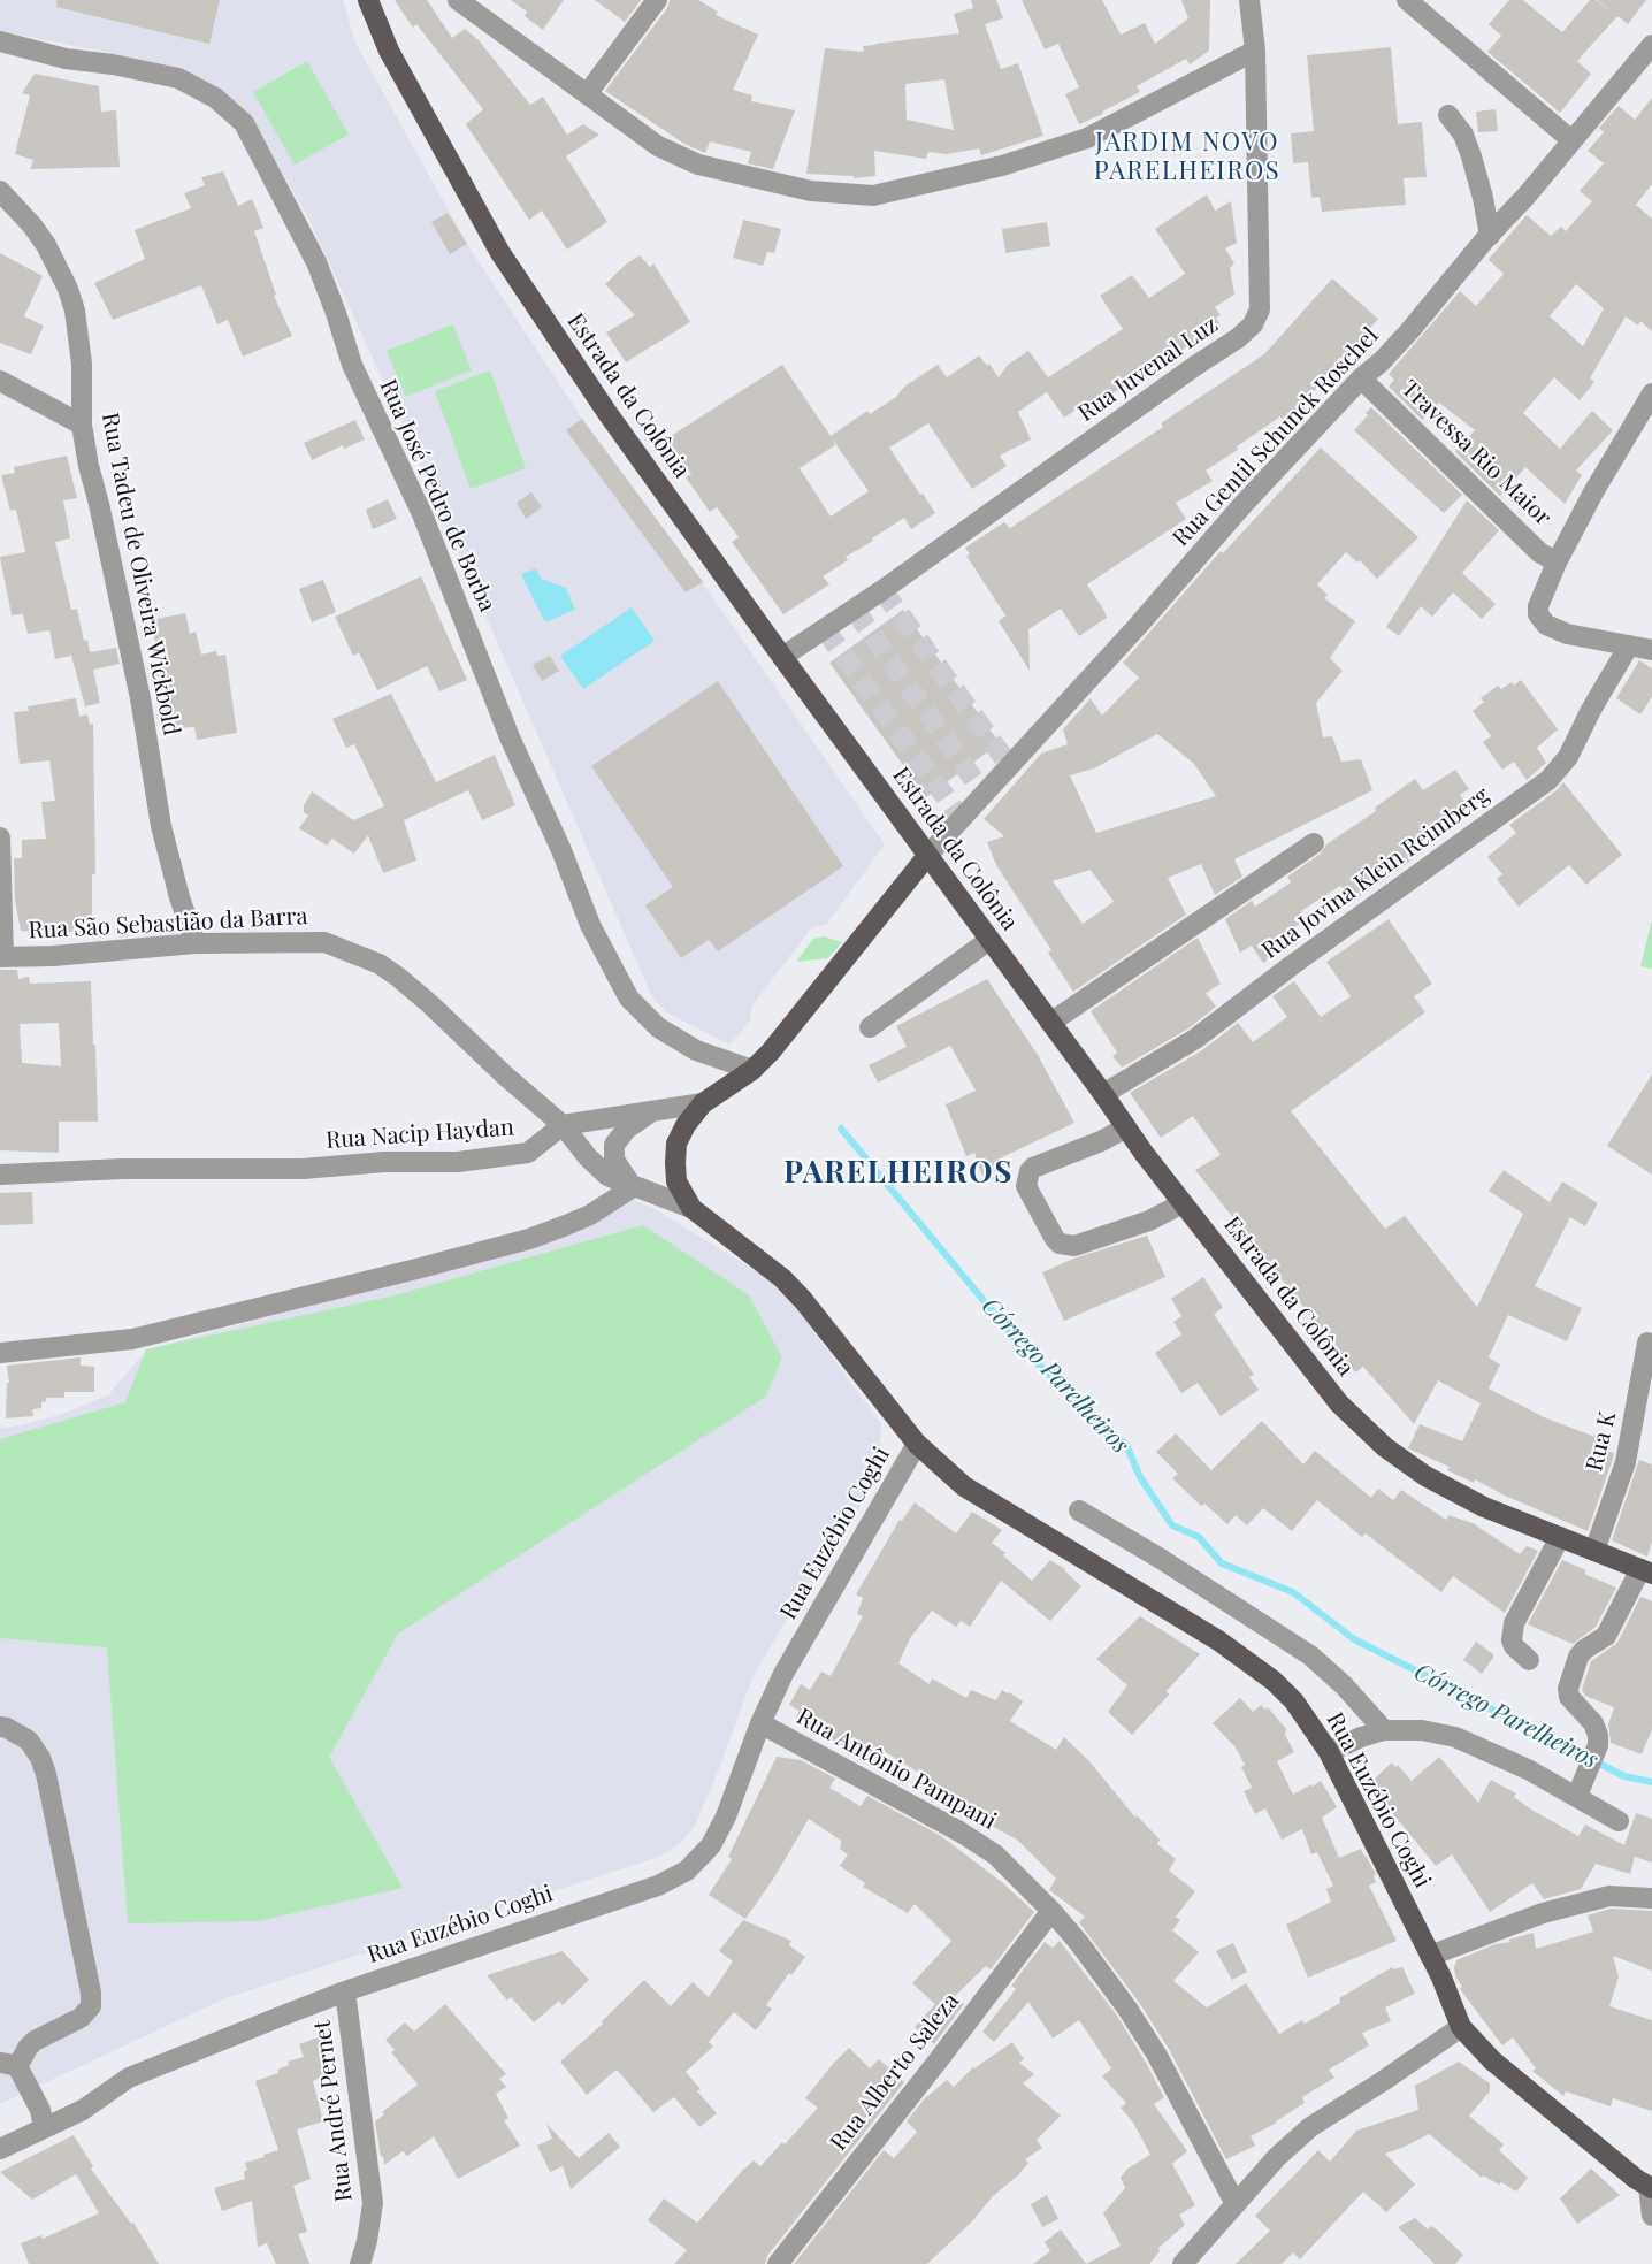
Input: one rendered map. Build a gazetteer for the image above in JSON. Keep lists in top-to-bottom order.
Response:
{
  "streets": {
    "main road": ["Estrada da Colônia", "Rua Euzébio Coghi"],
    "street": [
      "Rua Juvenal Luz",
      "Rua Gentil Schunck Roschel",
      "Travessa Rio Maior",
      "Rua José Pedro de Borba",
      "Rua Tadeu de Oliveira Wickbold",
      "Rua Jovina Klein Reimberg",
      "Rua São Sebastião da Barra",
      "Rua Nacip Haydan",
      "Rua K",
      "Rua Antônio Pampani",
      "Rua Alberto Saleza",
      "Rua André Pernet"
    ]
  },
  "crossings": [
    ["Rua Juvenal Luz", "Estrada da Colônia"],
    ["Estrada da Colônia", "Rua Gentil Schunck Roschel"],
    ["Estrada da Colônia", "Rua Jovina Klein Reimberg"],
    ["Estrada da Colônia", "Rua K"],
    ["Rua Gentil Schunck Roschel", "Travessa Rio Maior"],
    ["Rua Tadeu de Oliveira Wickbold", "Rua São Sebastião da Barra"],
    ["Rua São Sebastião da Barra", "Rua Nacip Haydan"],
    ["Rua Euzébio Coghi", "Rua Antônio Pampani"],
    ["Rua Euzébio Coghi", "Rua André Pernet"],
    ["Rua Antônio Pampani", "Rua Alberto Saleza"]
  ],
  "districts": ["JARDIM NOVO PARELHEIROS", "PARELHEIROS"],
  "water": ["Córrego Parelheiros"]
}
